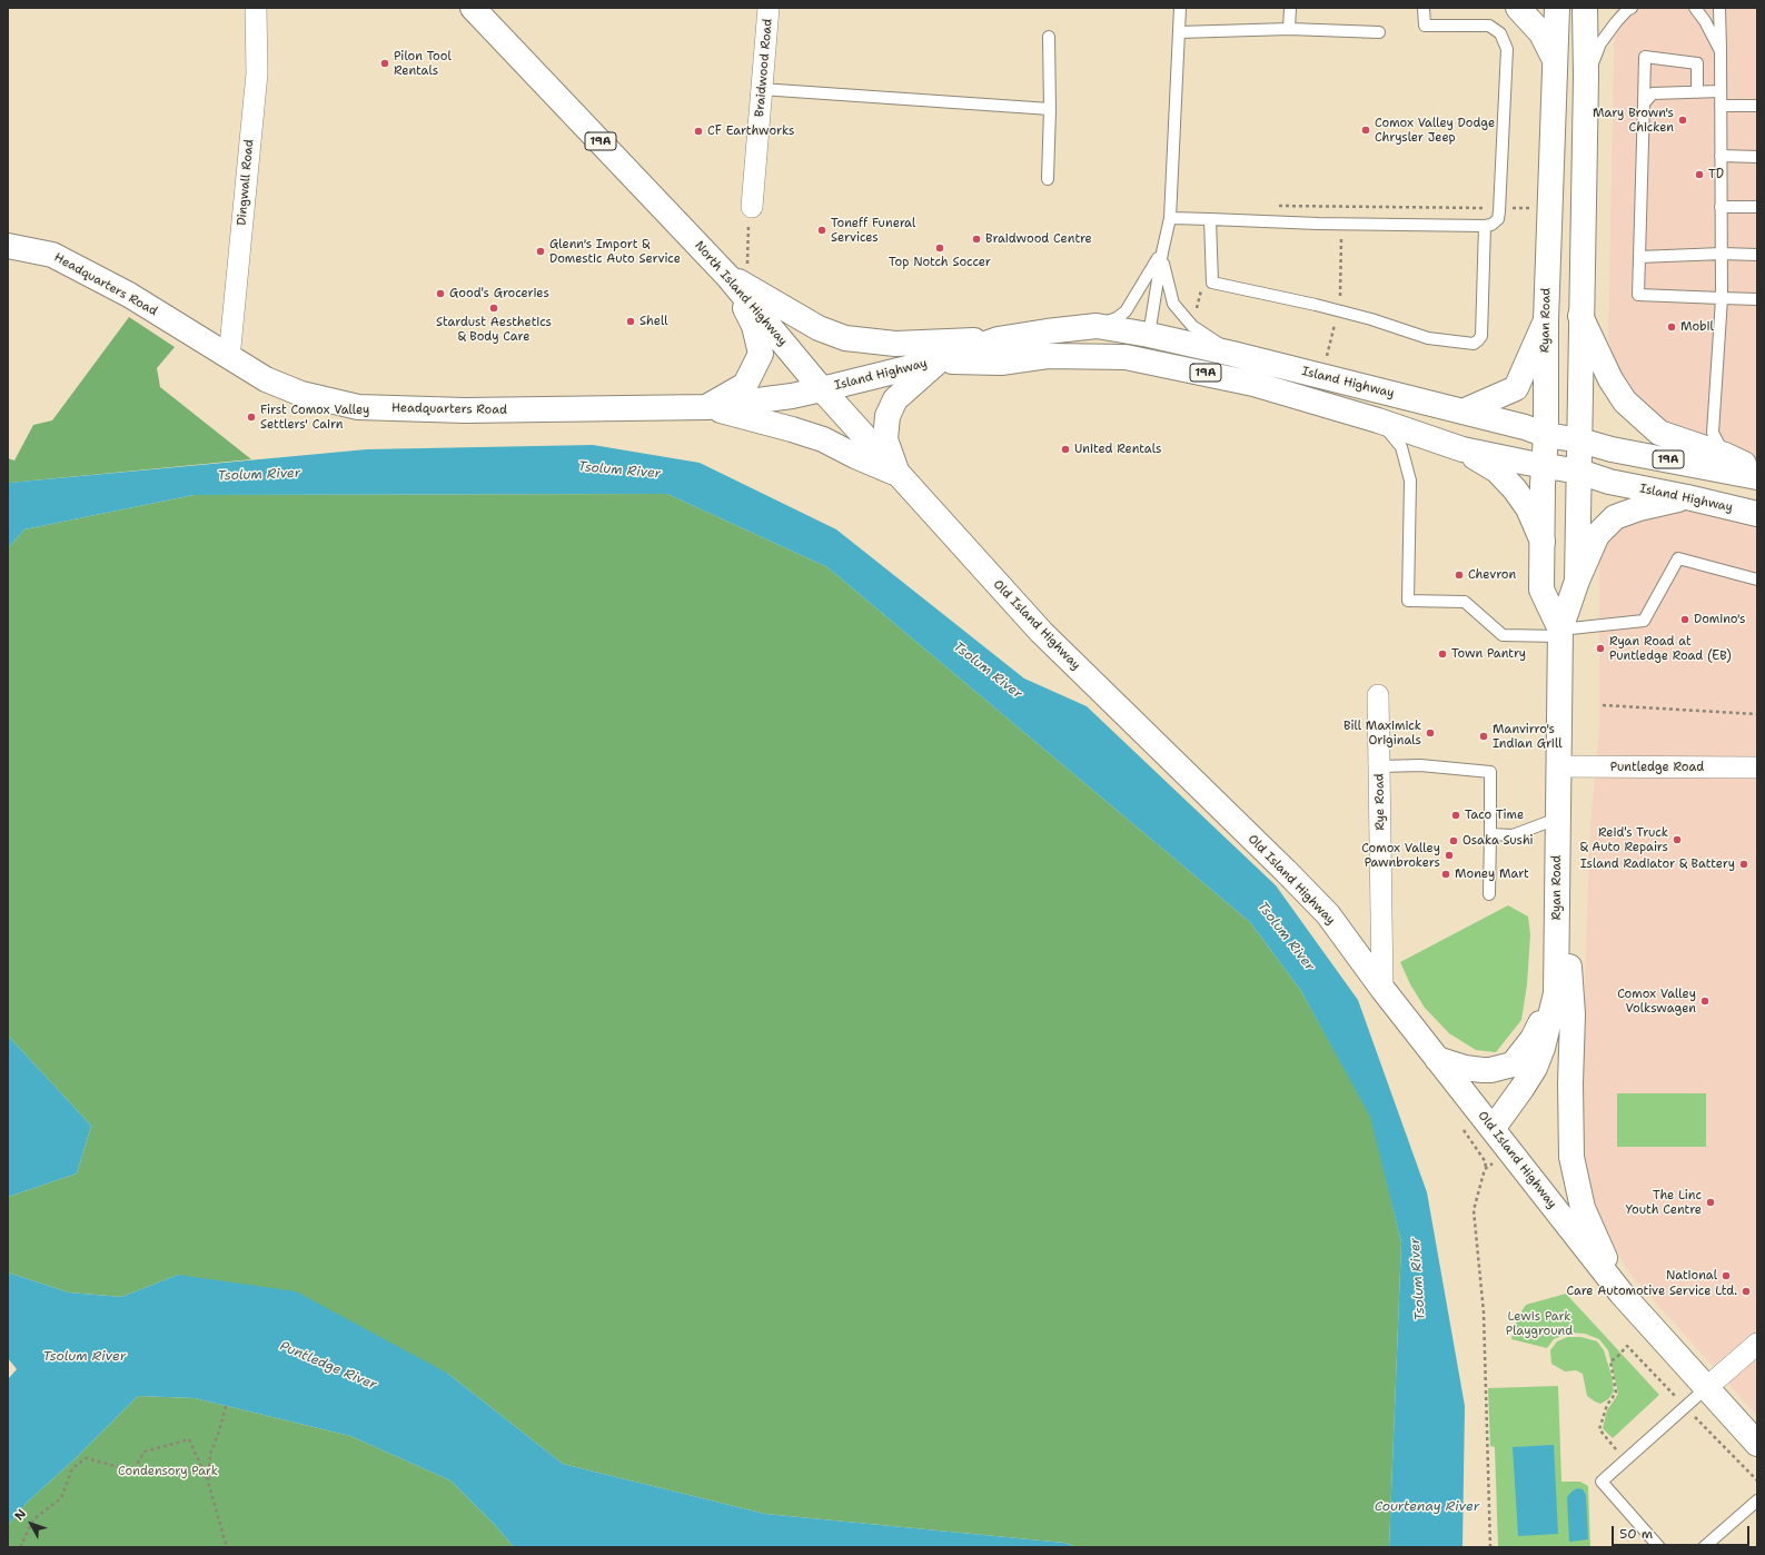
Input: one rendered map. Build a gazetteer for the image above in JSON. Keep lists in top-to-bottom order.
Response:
{
  "streets": {
    "main road": [
      "19A",
      "Headquarters Road",
      "North Island Highway",
      "Ryan Road",
      "Island Highway",
      "Old Island Highway"
    ],
    "street": [
      "Braidwood Road",
      "Dingwall Road",
      "Puntledge Road",
      "Rye Road"
    ]
  },
  "crossings": [
    ["Dingwall Road", "Headquarters Road"],
    ["Headquarters Road", "North Island Highway"],
    ["Headquarters Road", "Island Highway"],
    ["Headquarters Road", "Old Island Highway"],
    ["North Island Highway", "Island Highway"],
    ["North Island Highway", "Old Island Highway"],
    ["Ryan Road", "Island Highway"],
    ["Ryan Road", "Old Island Highway"],
    ["Ryan Road", "Puntledge Road"],
    ["Island Highway", "Old Island Highway"],
    ["Old Island Highway", "Rye Road"]
  ],
  "water": ["Tsolum River", "Puntledge River", "Courtenay River"],
  "parks": ["Lewis Park Playground", "Condensory Park"],
  "places": [
    "Pilon Tool Rentals",
    "Mary Brown's Chicken",
    "Comox Valley Dodge Chrysler Jeep",
    "CF Earthworks",
    "TD",
    "Toneff Funeral Services",
    "Braidwood Centre",
    "Top Notch Soccer",
    "Glenn's Import & Domestic Auto Service",
    "Good's Groceries",
    "Stardust Aesthetics & Body Care",
    "Shell",
    "Mobil",
    "First Comox Valley Settlers' Cairn",
    "United Rentals",
    "Chevron",
    "Domino's",
    "Ryan Road at Puntledge Road (EB)",
    "Town Pantry",
    "Bill Maximick Originals",
    "Manvirro's Indian Grill",
    "Taco Time",
    "Reid's Truck & Auto Repairs",
    "Osaka Sushi",
    "Comox Valley Pawnbrokers",
    "Island Radiator & Battery",
    "Money Mart",
    "Comox Valley Volkswagen",
    "The Linc Youth Centre",
    "National",
    "Care Automotive Service Ltd."
  ],
  "scale_bar": "50 m",
  "north": "top left"
}
